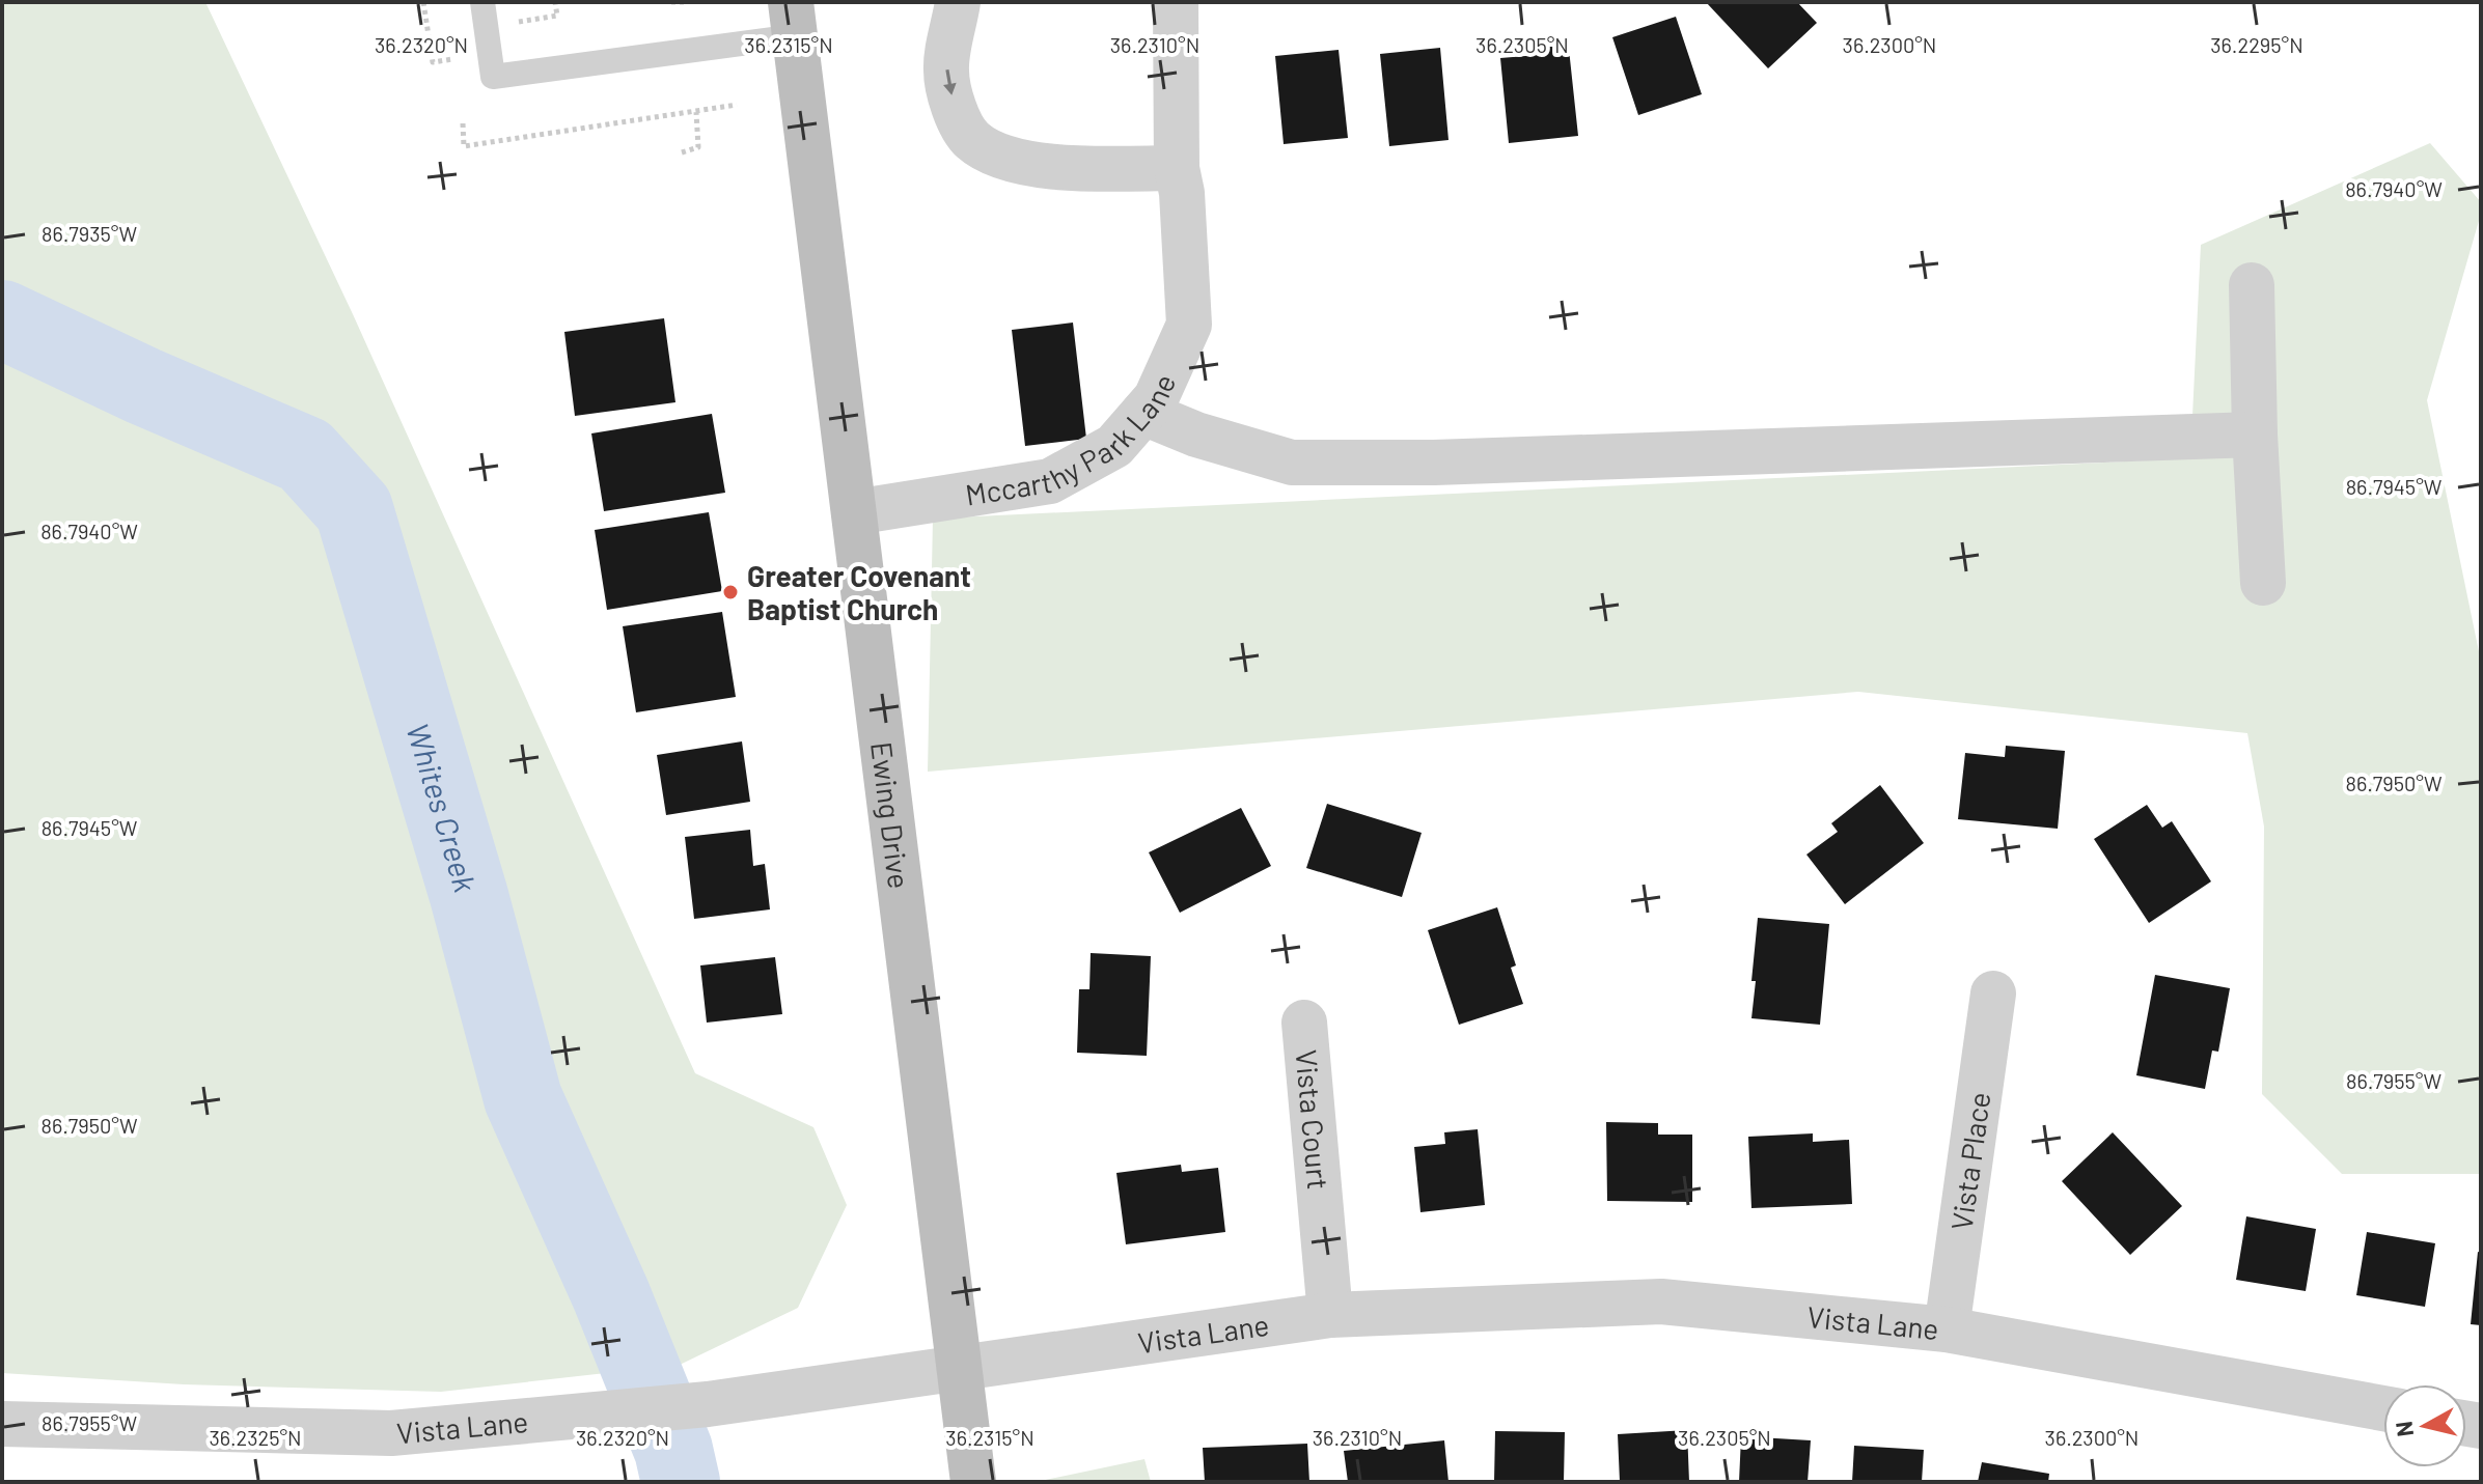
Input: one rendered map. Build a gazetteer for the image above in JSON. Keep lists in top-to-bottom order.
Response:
{
  "streets": {
    "street": [
      "Mccarthy Park Lane",
      "Ewing Drive",
      "Vista Court",
      "Vista Place",
      "Vista Lane"
    ]
  },
  "crossings": [
    ["Mccarthy Park Lane", "Ewing Drive"],
    ["Ewing Drive", "Vista Lane"],
    ["Vista Court", "Vista Lane"],
    ["Vista Place", "Vista Lane"]
  ],
  "water": ["Whites Creek"],
  "places": ["Greater Covenant Baptist Church"],
  "north": "left",
  "coordinates": [
    "36.2320°N",
    "36.2315°N",
    "36.2310°N",
    "36.2305°N",
    "36.2300°N",
    "36.2295°N",
    "86.7940°W",
    "86.7935°W",
    "86.7945°W",
    "86.7950°W",
    "86.7955°W",
    "36.2325°N"
  ]
}
